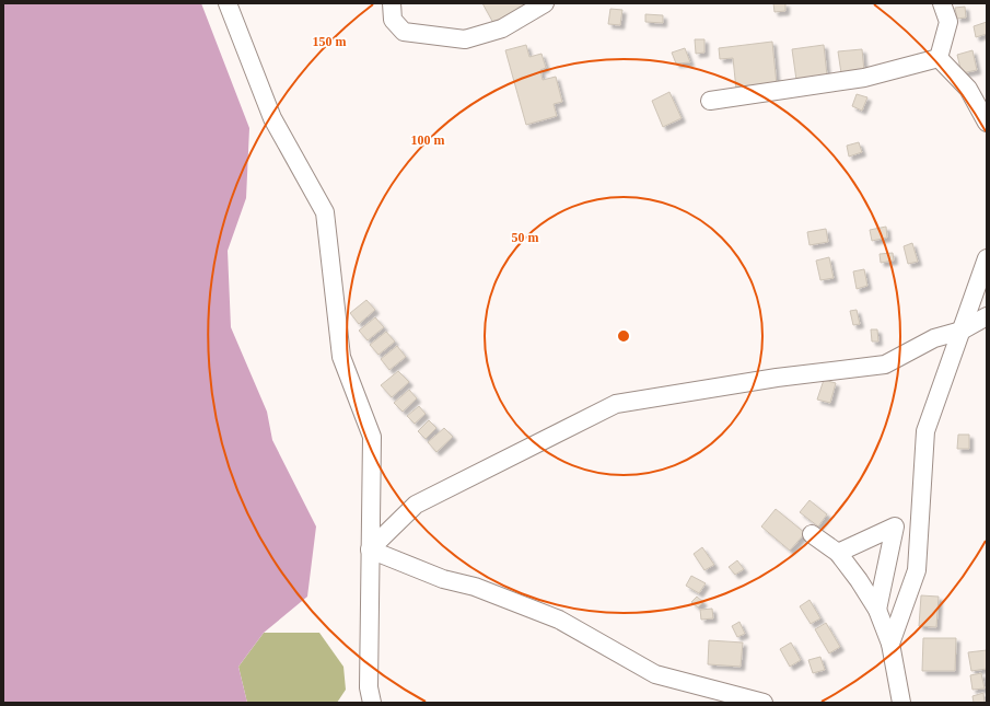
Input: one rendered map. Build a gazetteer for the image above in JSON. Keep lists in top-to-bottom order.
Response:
{
  "rings": ["150 m", "100 m", "50 m"]
}
